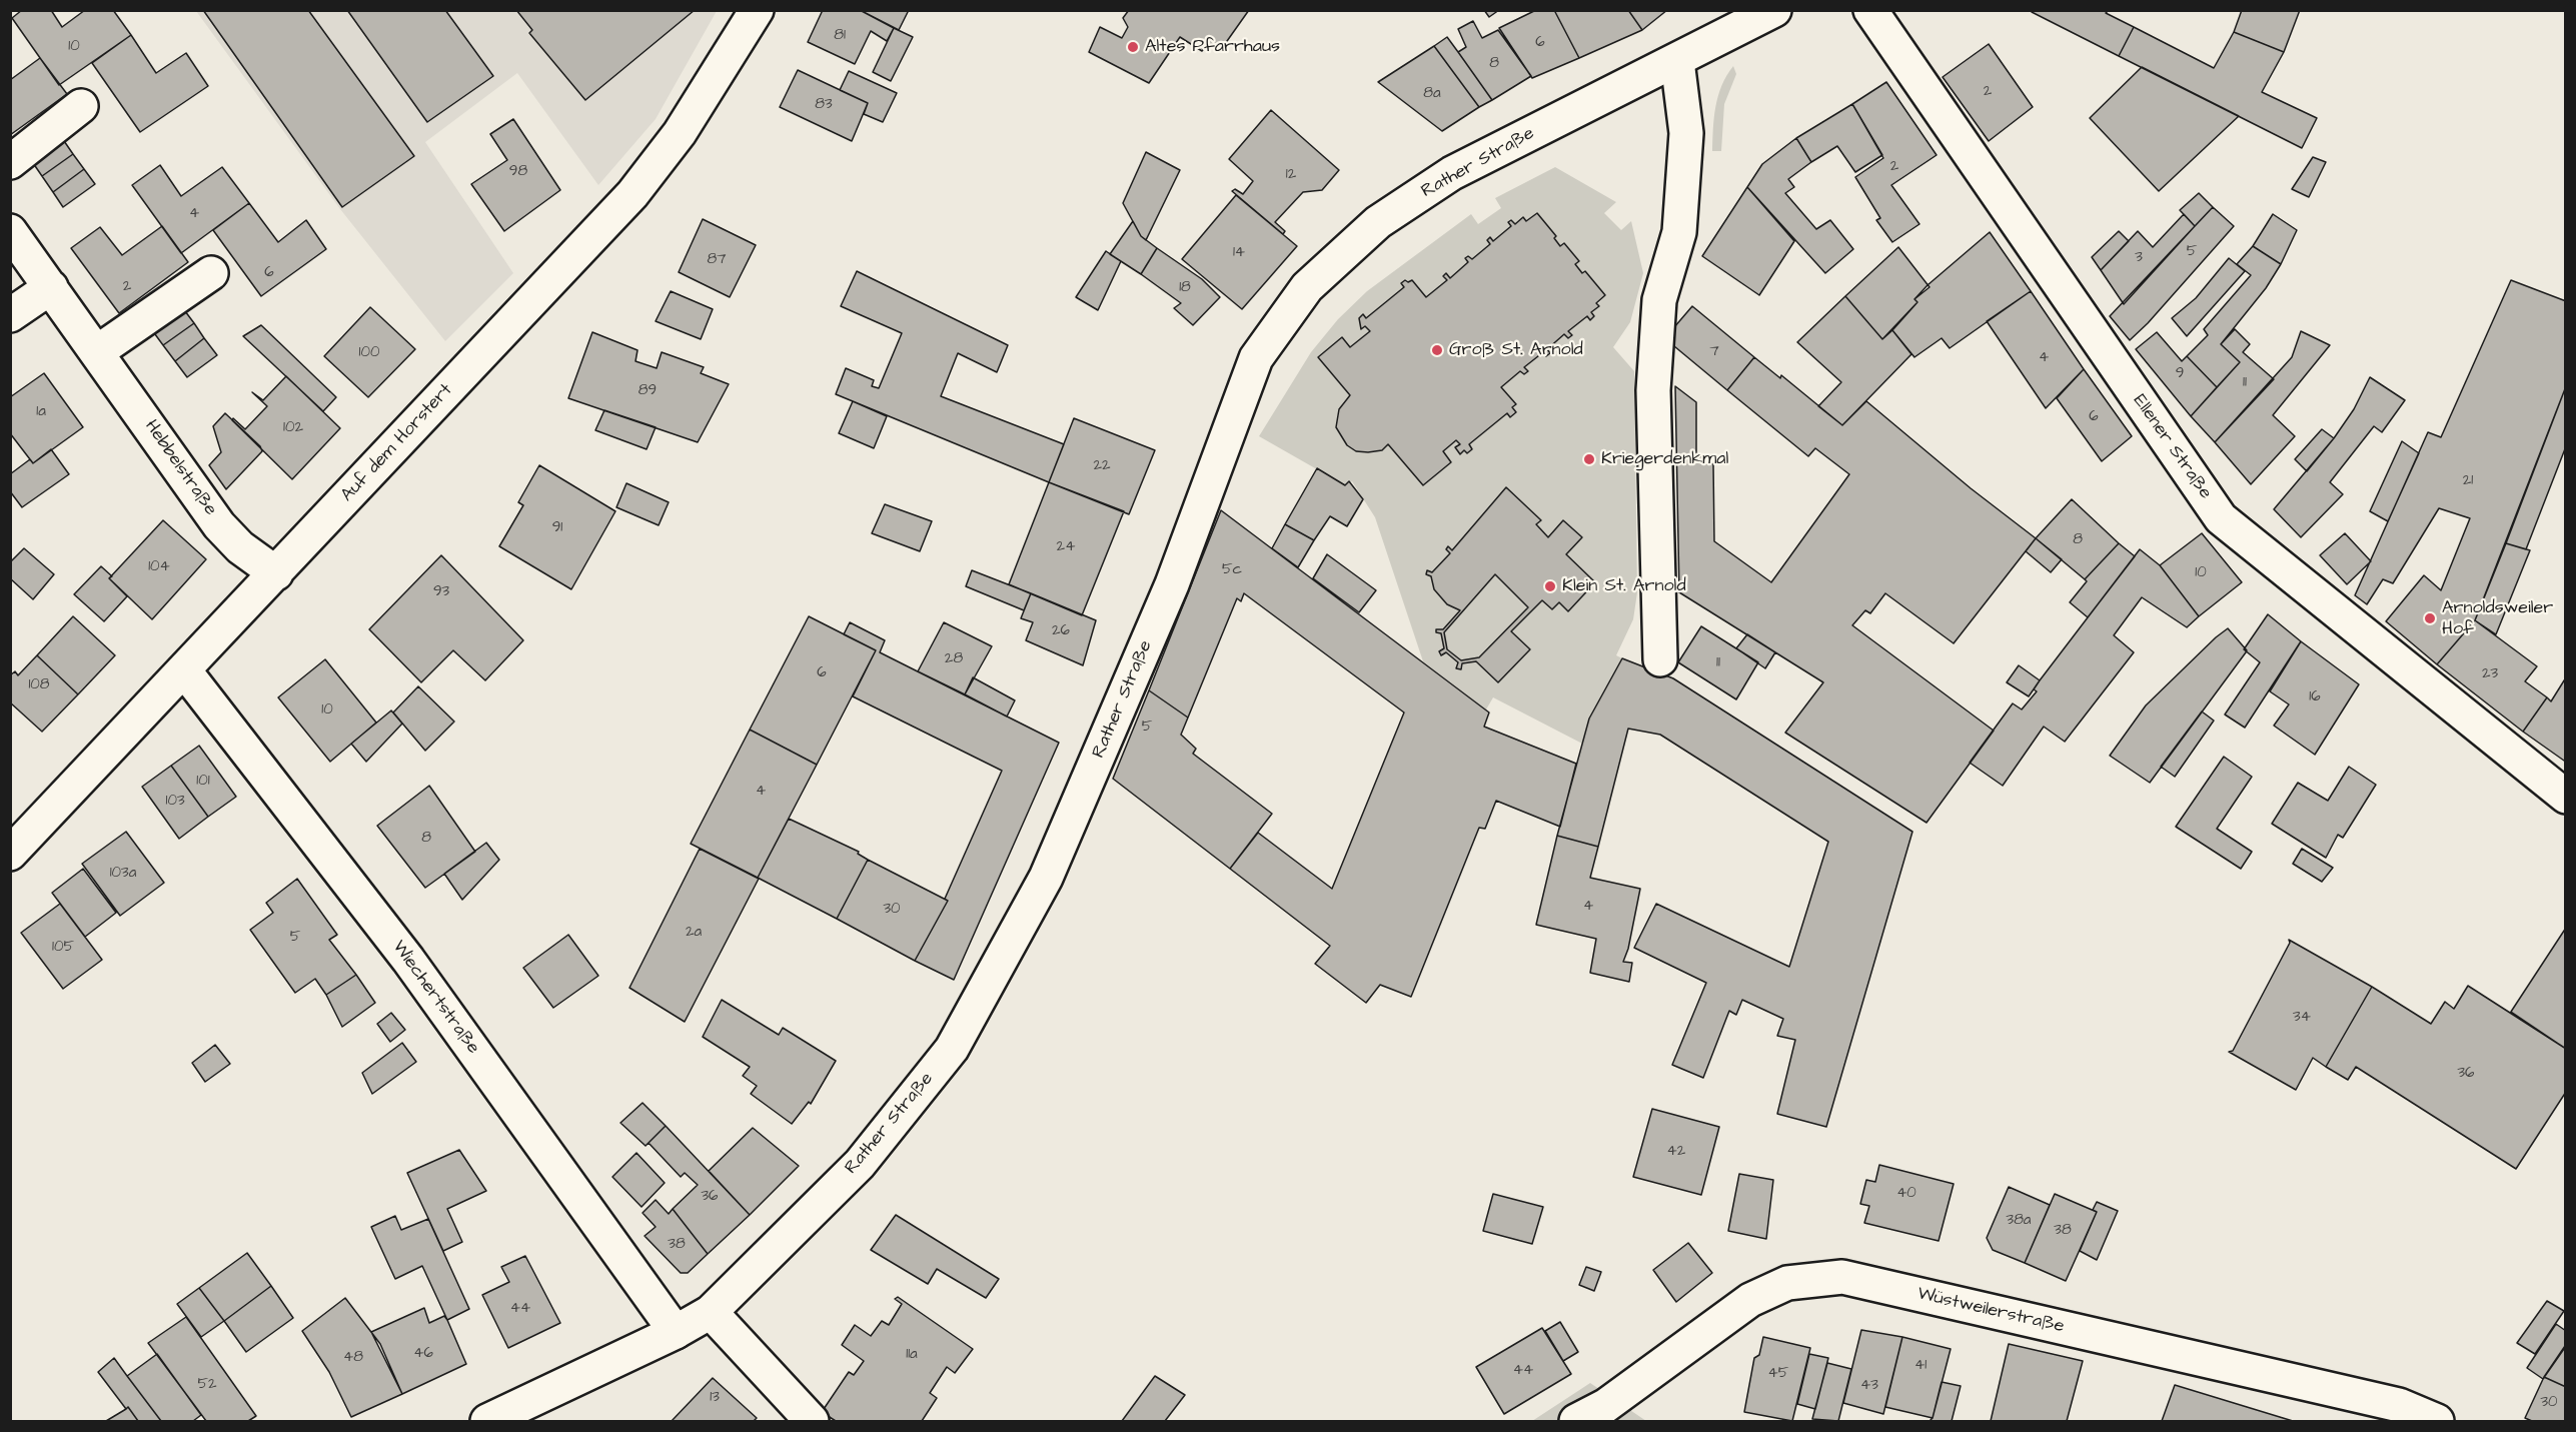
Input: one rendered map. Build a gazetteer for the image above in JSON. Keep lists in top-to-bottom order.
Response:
{
  "streets": {
    "street": [
      "Rather Straße",
      "Auf dem Horstert",
      "Ellener Straße",
      "Hebbelstraße",
      "Wiechertstraße",
      "Wüstweilerstraße"
    ]
  },
  "crossings": [
    ["Rather Straße", "Wiechertstraße"],
    ["Auf dem Horstert", "Hebbelstraße"],
    ["Auf dem Horstert", "Wiechertstraße"]
  ],
  "places": [
    "Altes Pfarrhaus",
    "Groß St. Arnold",
    "Kriegerdenkmal",
    "Klein St. Arnold",
    "Arnoldsweiler Hof"
  ],
  "house_numbers": [
    "81",
    "6",
    "10",
    "8",
    "2",
    "8a",
    "83",
    "2",
    "98",
    "12",
    "4",
    "5",
    "14",
    "3",
    "87",
    "6",
    "2",
    "18",
    "7",
    "100",
    "4",
    "9",
    "11",
    "89",
    "1a",
    "6",
    "102",
    "22",
    "21",
    "91",
    "8",
    "24",
    "104",
    "5c",
    "10",
    "93",
    "26",
    "28",
    "11",
    "6",
    "23",
    "108",
    "16",
    "10",
    "5",
    "101",
    "4",
    "103",
    "8",
    "103a",
    "4",
    "30",
    "2a",
    "5",
    "105",
    "34",
    "36",
    "42",
    "40",
    "36",
    "38a",
    "38",
    "38",
    "44",
    "46",
    "11a",
    "48",
    "41",
    "44",
    "45",
    "52",
    "43",
    "13",
    "30"
  ]
}
